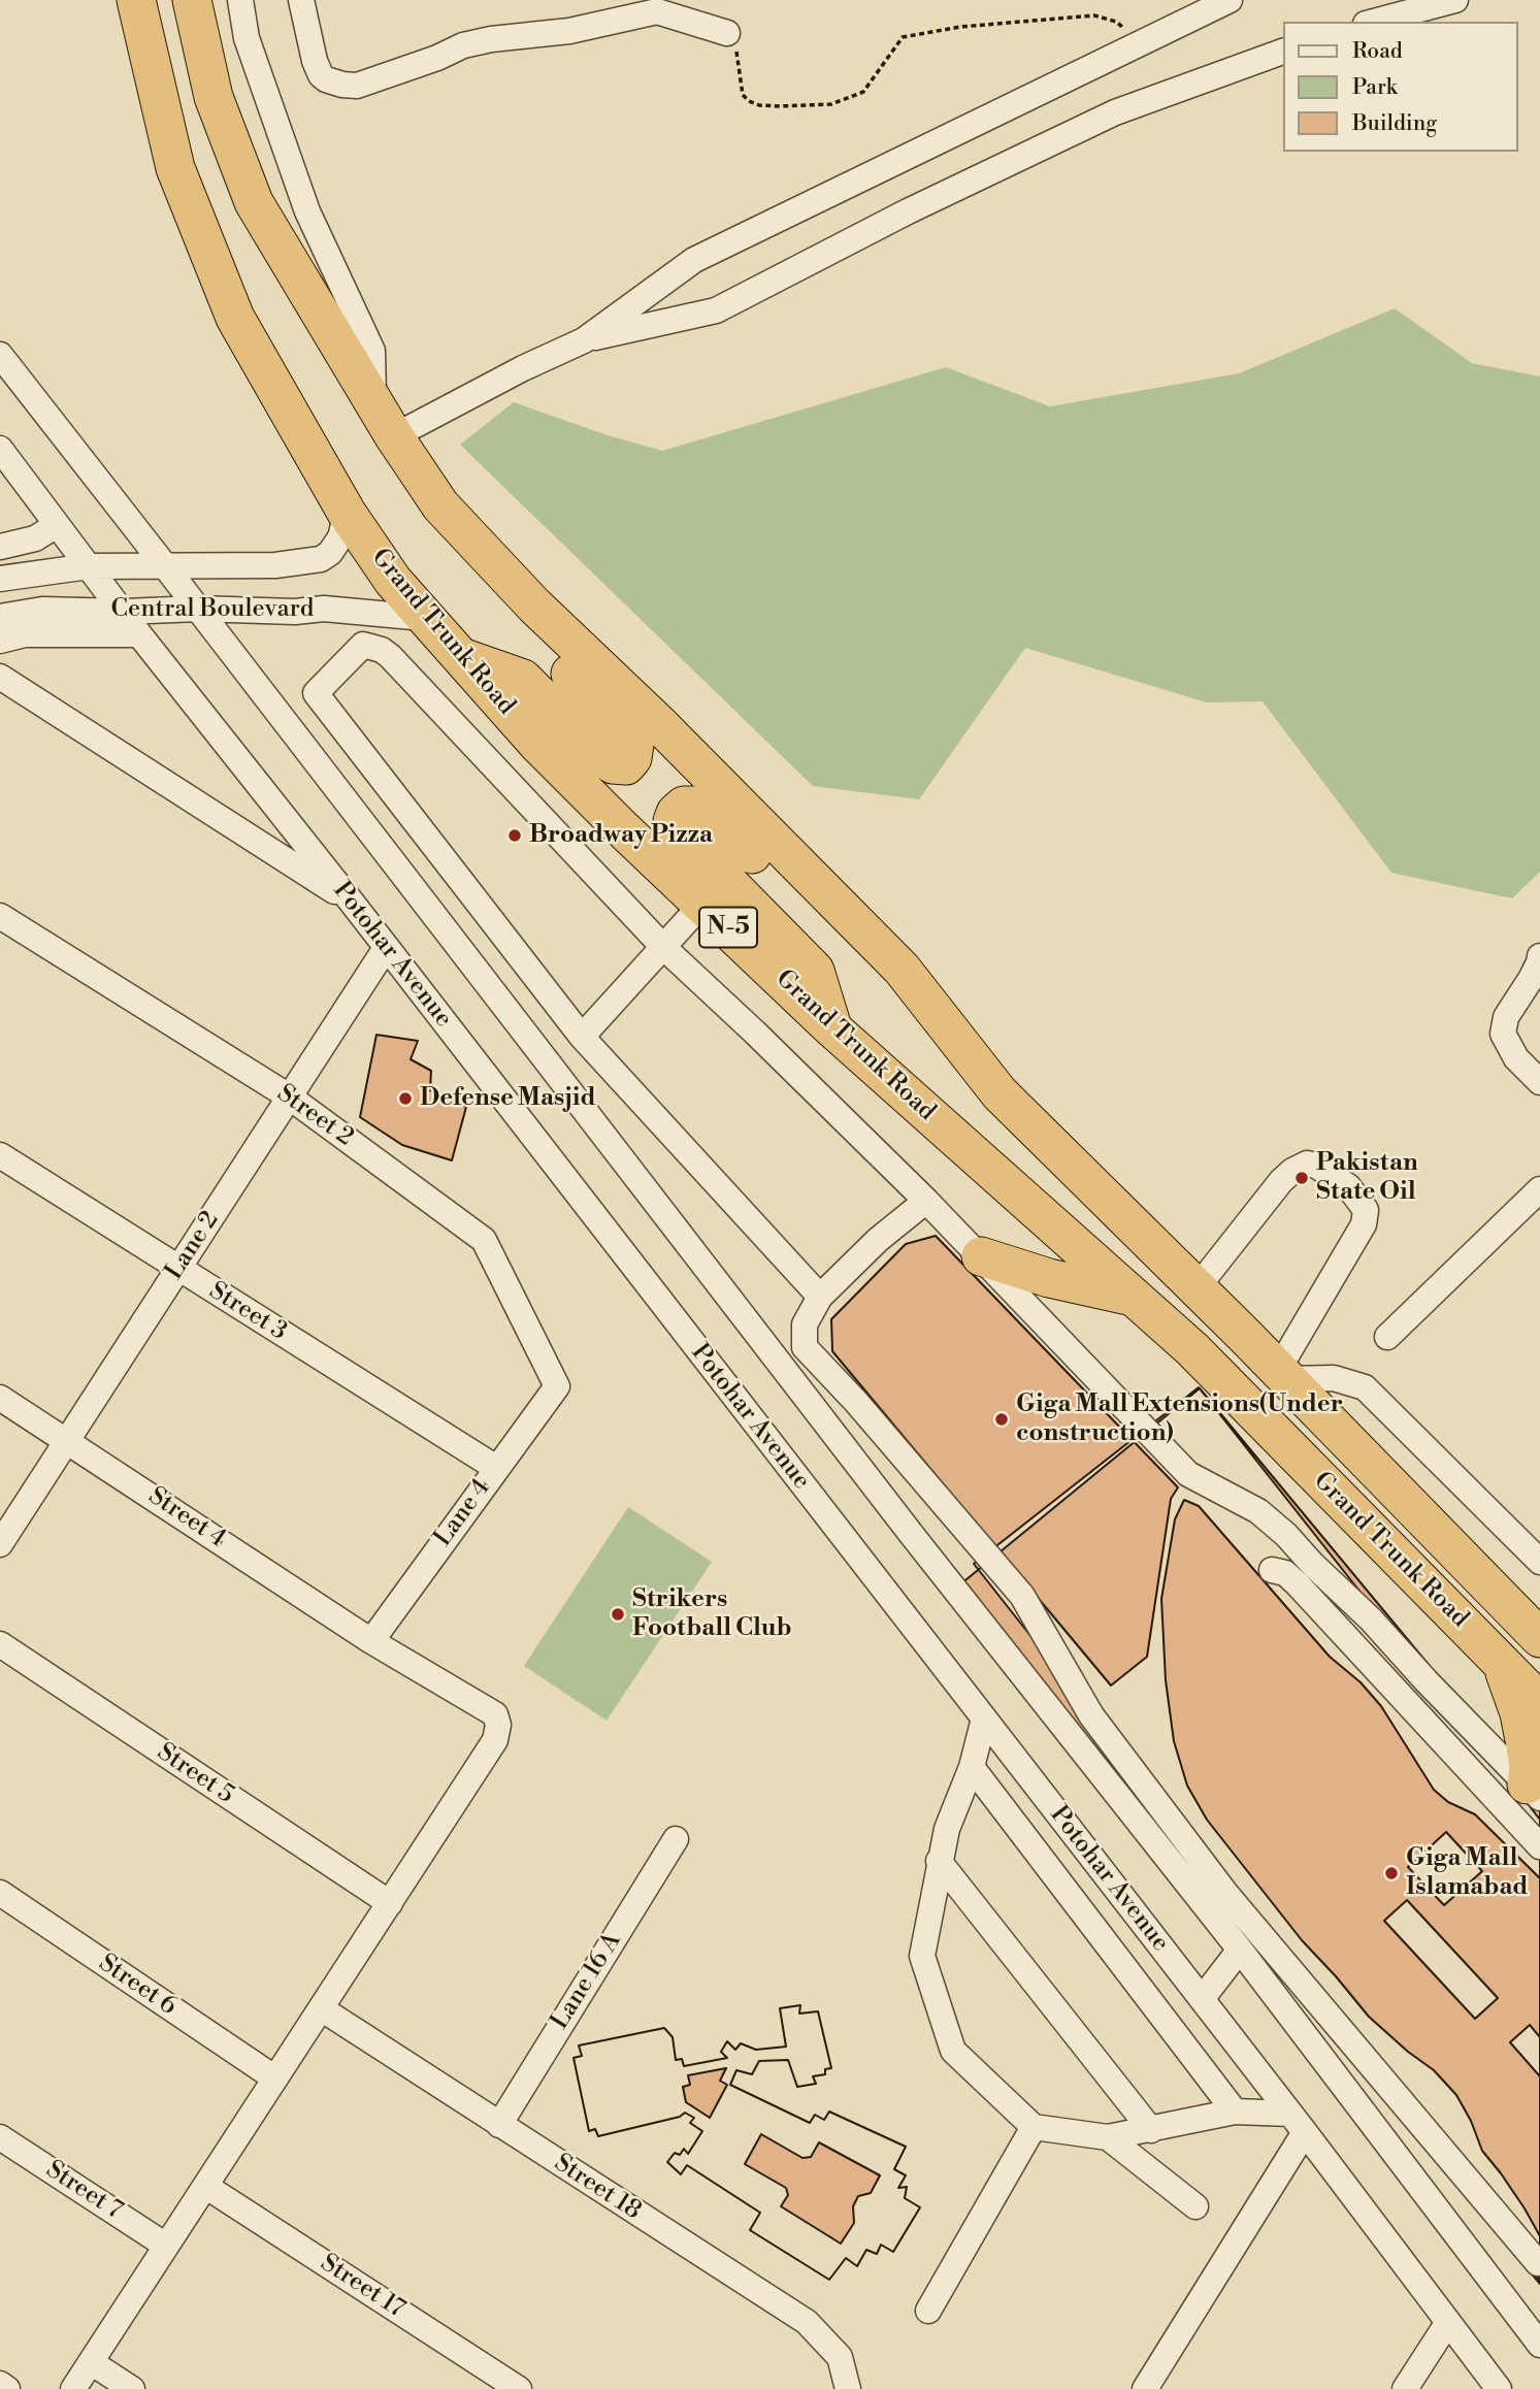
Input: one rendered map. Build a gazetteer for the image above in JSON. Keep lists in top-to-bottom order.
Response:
{
  "streets": {
    "highway": ["Grand Trunk Road", "N-5"],
    "street": [
      "Central Boulevard",
      "Potohar Avenue",
      "Street 2",
      "Lane 2",
      "Street 3",
      "Lane 4",
      "Street 4",
      "Street 5",
      "Lane 16 A",
      "Street 6",
      "Street 18",
      "Street 7",
      "Street 17"
    ]
  },
  "crossings": [
    ["Central Boulevard", "Grand Trunk Road"],
    ["Central Boulevard", "Potohar Avenue"],
    ["Potohar Avenue", "Lane 2"],
    ["Street 2", "Lane 2"],
    ["Street 2", "Lane 4"],
    ["Lane 2", "Street 3"],
    ["Lane 2", "Street 4"],
    ["Street 3", "Lane 4"],
    ["Lane 4", "Street 4"],
    ["Street 4", "Street 5"],
    ["Street 4", "Street 6"],
    ["Street 4", "Street 18"],
    ["Street 4", "Street 7"],
    ["Street 4", "Street 17"],
    ["Lane 16 A", "Street 18"]
  ],
  "places": [
    "Broadway Pizza",
    "Defense Masjid",
    "Pakistan State Oil",
    "Giga Mall Extensions(Under construction)",
    "Strikers Football Club",
    "Giga Mall Islamabad"
  ],
  "legend": ["Road", "Park", "Building"]
}
